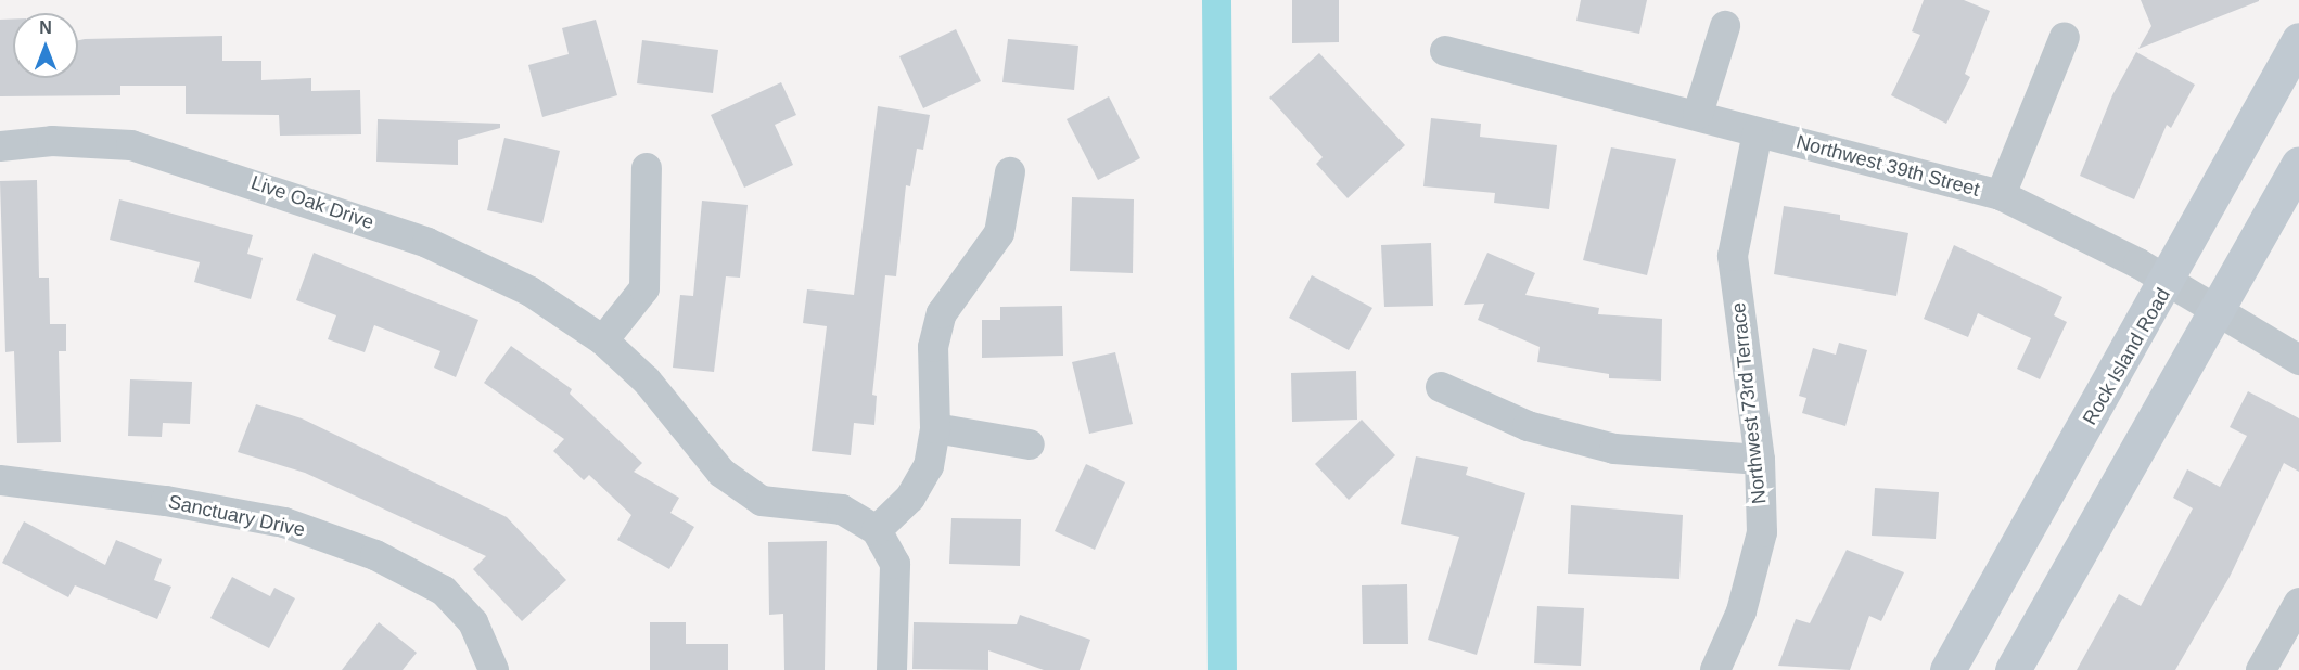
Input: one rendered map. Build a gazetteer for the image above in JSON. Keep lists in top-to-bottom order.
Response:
{
  "streets": {
    "main road": ["Rock Island Road"],
    "street": [
      "Northwest 39th Street",
      "Live Oak Drive",
      "Northwest 73rd Terrace",
      "Sanctuary Drive"
    ]
  },
  "crossings": [
    ["Northwest 39th Street", "Rock Island Road"],
    ["Northwest 39th Street", "Northwest 73rd Terrace"]
  ],
  "north": "top"
}
